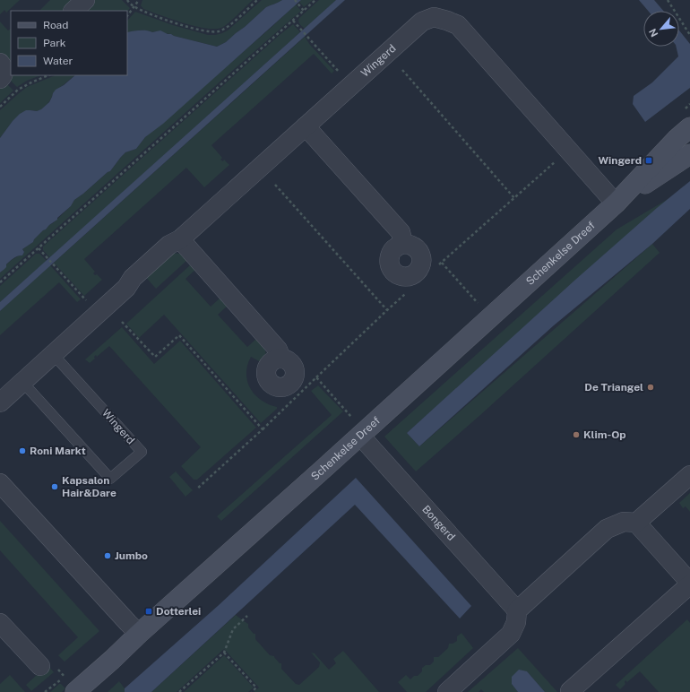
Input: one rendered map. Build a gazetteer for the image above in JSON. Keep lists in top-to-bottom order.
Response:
{
  "streets": {
    "street": ["Wingerd", "Schenkelse Dreef", "Bongerd"]
  },
  "crossings": [
    ["Wingerd", "Schenkelse Dreef"],
    ["Schenkelse Dreef", "Bongerd"]
  ],
  "places": {
    "transit": ["Wingerd", "Dotterlei"],
    "other": [
      "De Triangel",
      "Klim-Op",
      "Roni Markt",
      "Kapsalon Hair&Dare",
      "Jumbo"
    ]
  },
  "legend": ["Road", "Park", "Water"],
  "north": "bottom left"
}
